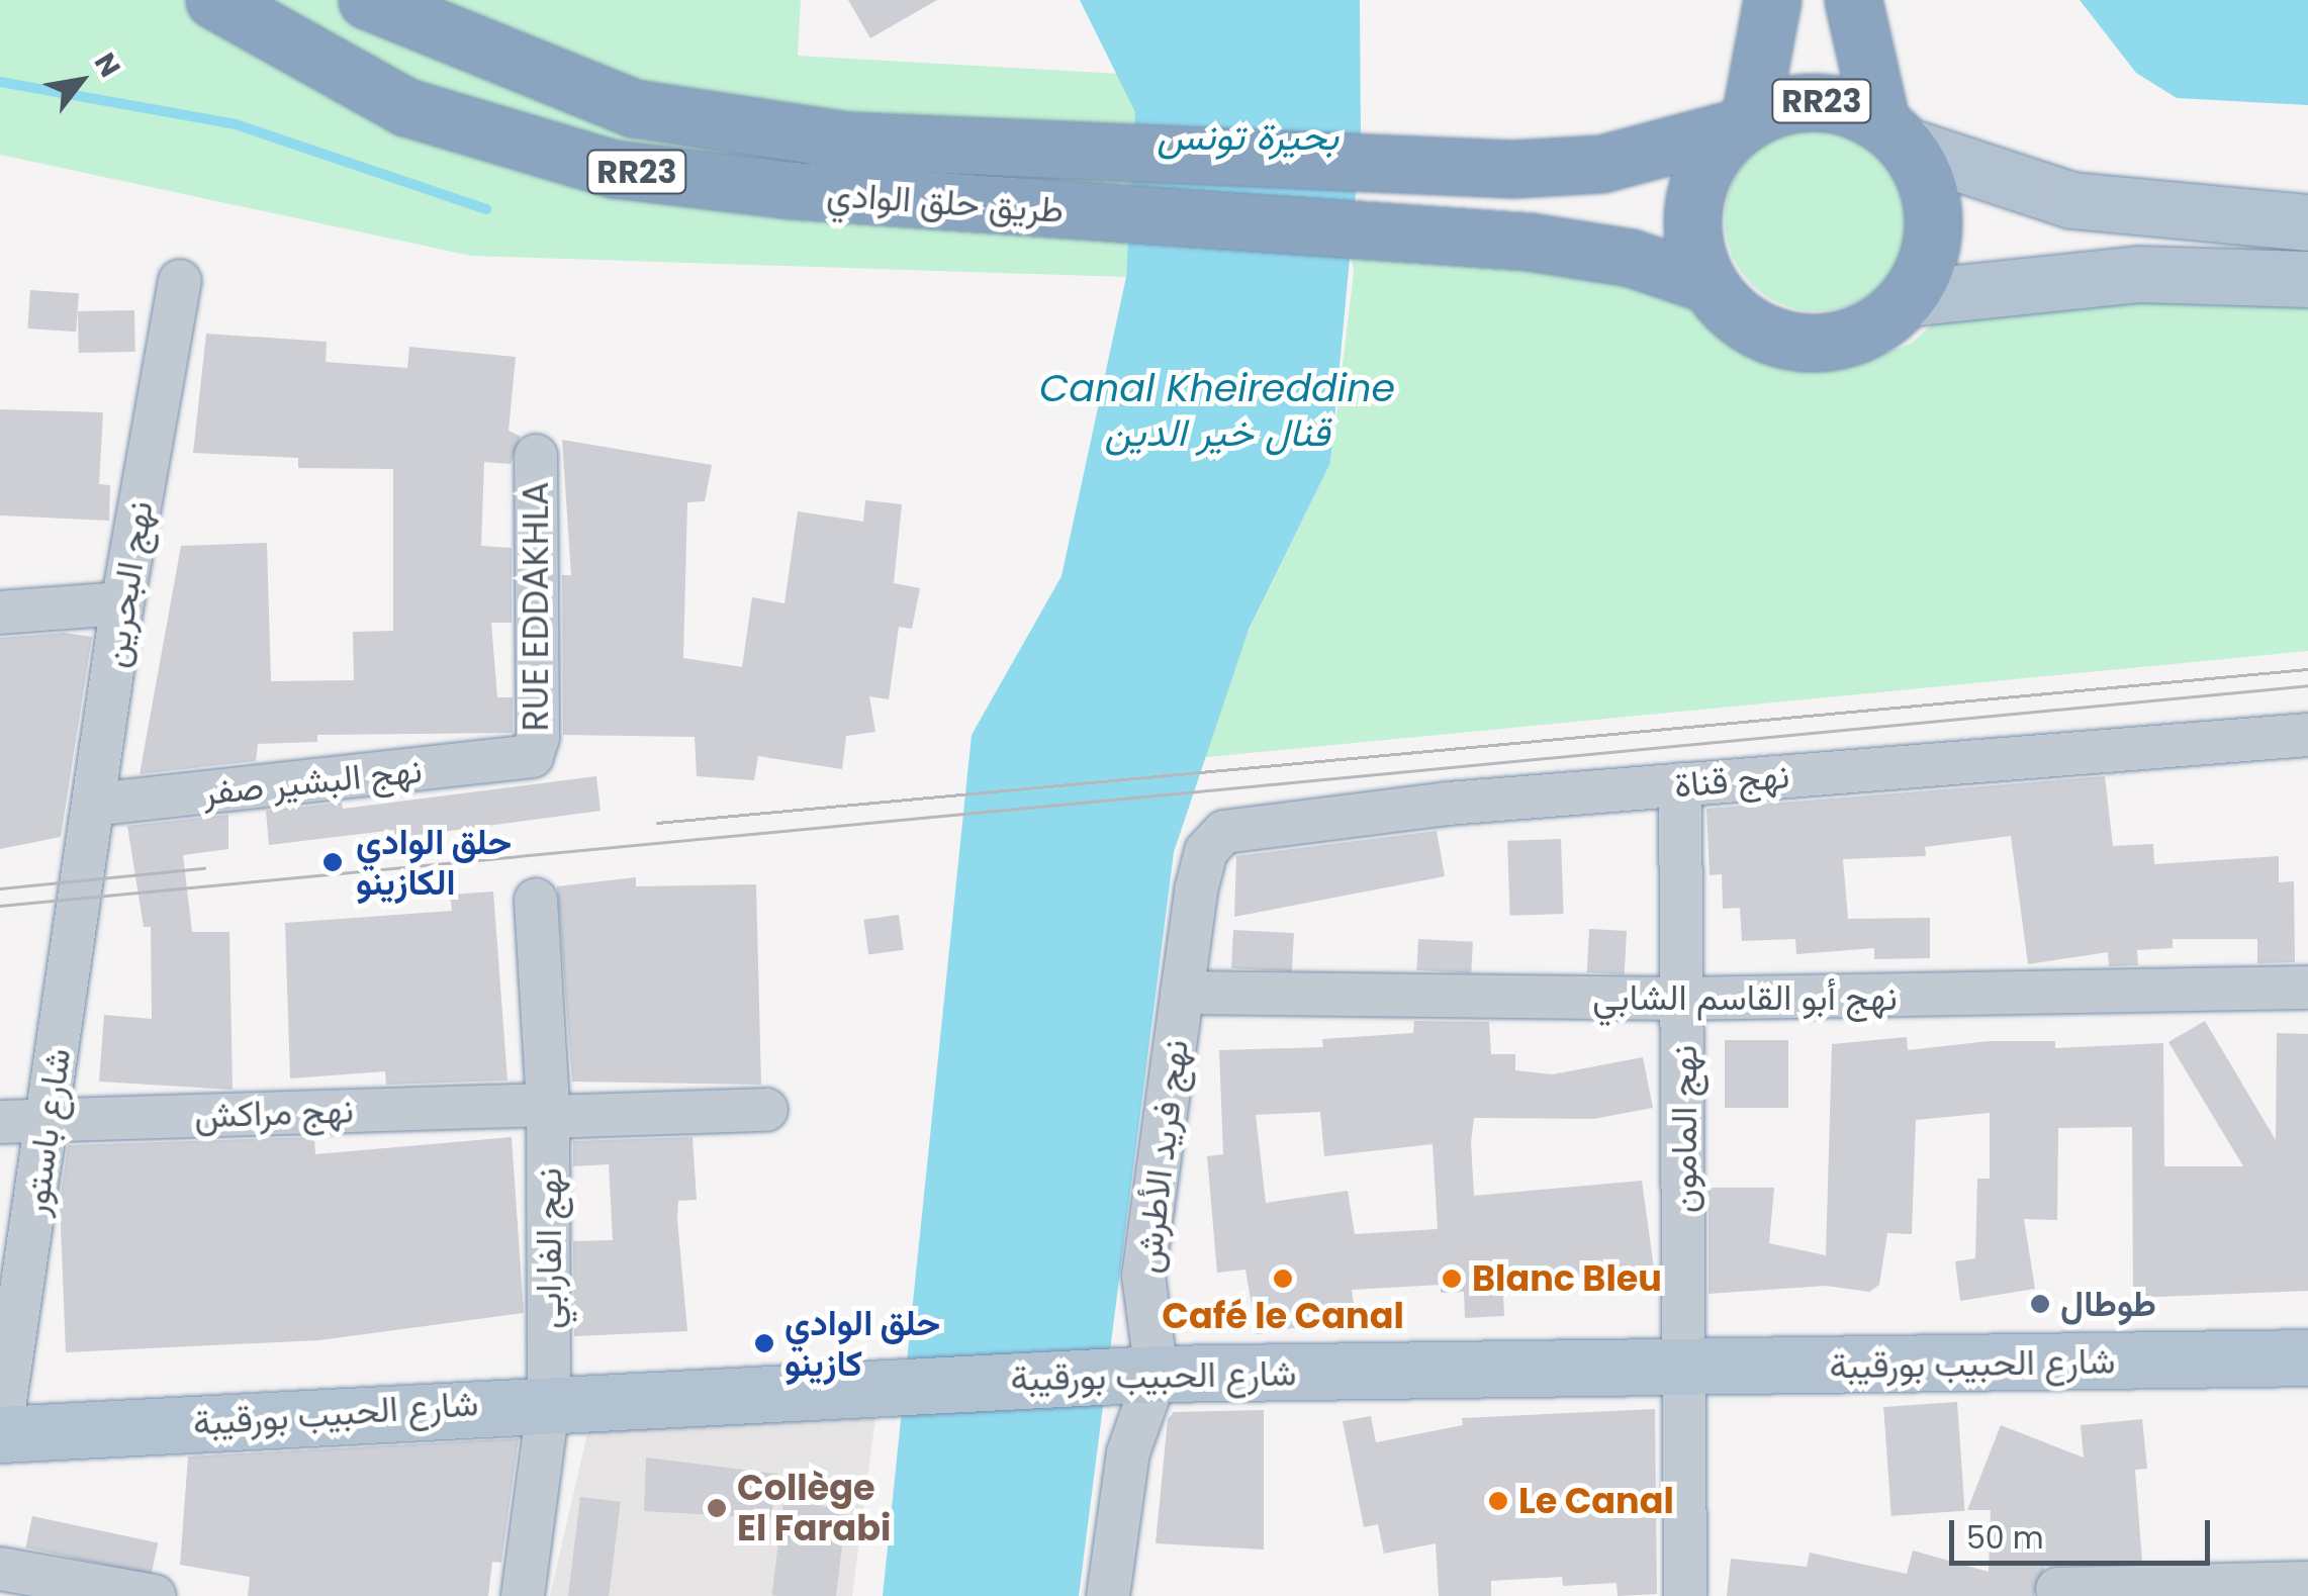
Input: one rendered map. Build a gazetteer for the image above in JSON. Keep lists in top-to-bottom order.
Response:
{
  "streets": {
    "highway": ["RR23", "طريق حلق الوادي"],
    "main road": ["شارع الحبيب بورقيبة"],
    "street": [
      "نهج البحرين",
      "RUE EDDAKHLA",
      "نهج قناة",
      "نهج البشير صفر",
      "نهج أبو القاسم الشابي",
      "نهج مراكش",
      "نهج المامون",
      "شارع باستور",
      "نهج فريد الأطرش",
      "نهج الفارابي"
    ]
  },
  "crossings": [
    ["RR23", "طريق حلق الوادي"],
    ["نهج البحرين", "نهج البشير صفر"],
    ["نهج البحرين", "شارع باستور"],
    ["RUE EDDAKHLA", "نهج البشير صفر"],
    ["نهج قناة", "نهج المامون"],
    ["نهج قناة", "نهج فريد الأطرش"],
    ["نهج أبو القاسم الشابي", "نهج المامون"],
    ["نهج أبو القاسم الشابي", "نهج فريد الأطرش"],
    ["نهج مراكش", "شارع باستور"],
    ["نهج مراكش", "نهج الفارابي"],
    ["نهج المامون", "شارع الحبيب بورقيبة"],
    ["شارع باستور", "شارع الحبيب بورقيبة"],
    ["نهج فريد الأطرش", "شارع الحبيب بورقيبة"],
    ["نهج الفارابي", "شارع الحبيب بورقيبة"]
  ],
  "water": ["بحيرة تونس", "Canal Kheireddine قنال خير الدين"],
  "places": [
    "حلق الوادي الكازينو",
    "Café le Canal",
    "Blanc Bleu",
    "طوطال",
    "حلق الوادي كازينو",
    "Le Canal",
    "Collège El Farabi"
  ],
  "scale_bar": "50 m",
  "north": "top right"
}
